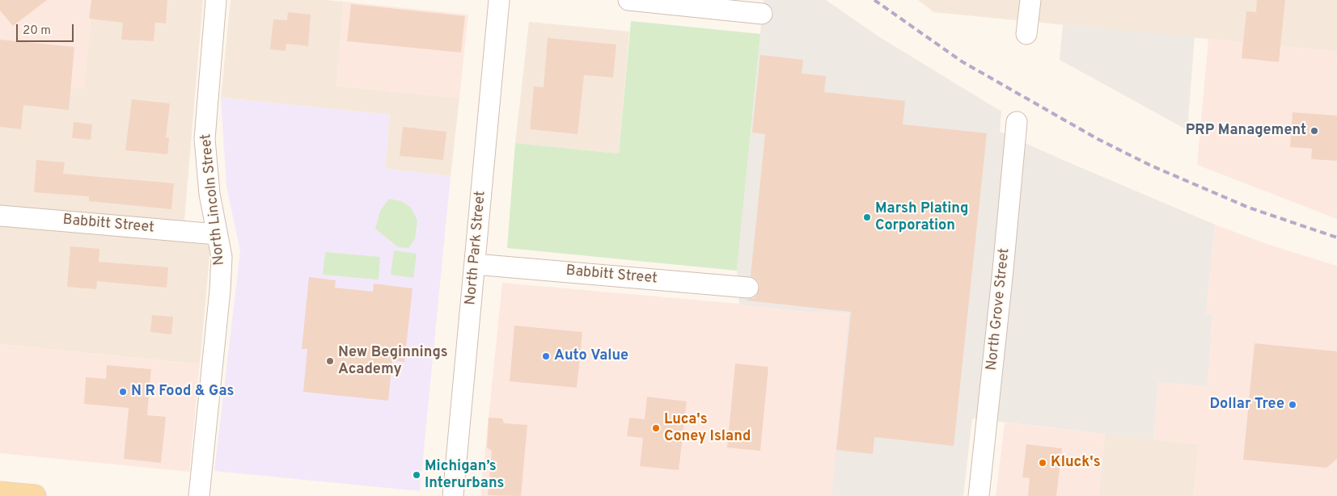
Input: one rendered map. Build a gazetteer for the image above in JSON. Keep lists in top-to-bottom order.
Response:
{
  "streets": {
    "street": [
      "North Lincoln Street",
      "Babbitt Street",
      "North Park Street",
      "North Grove Street"
    ]
  },
  "crossings": [
    ["North Lincoln Street", "Babbitt Street"],
    ["Babbitt Street", "North Park Street"]
  ],
  "places": [
    "PRP Management",
    "Marsh Plating Corporation",
    "Auto Value",
    "New Beginnings Academy",
    "N R Food & Gas",
    "Dollar Tree",
    "Luca's Coney Island",
    "Kluck's",
    "Michigan’s Interurbans"
  ],
  "scale_bar": "20 m"
}
